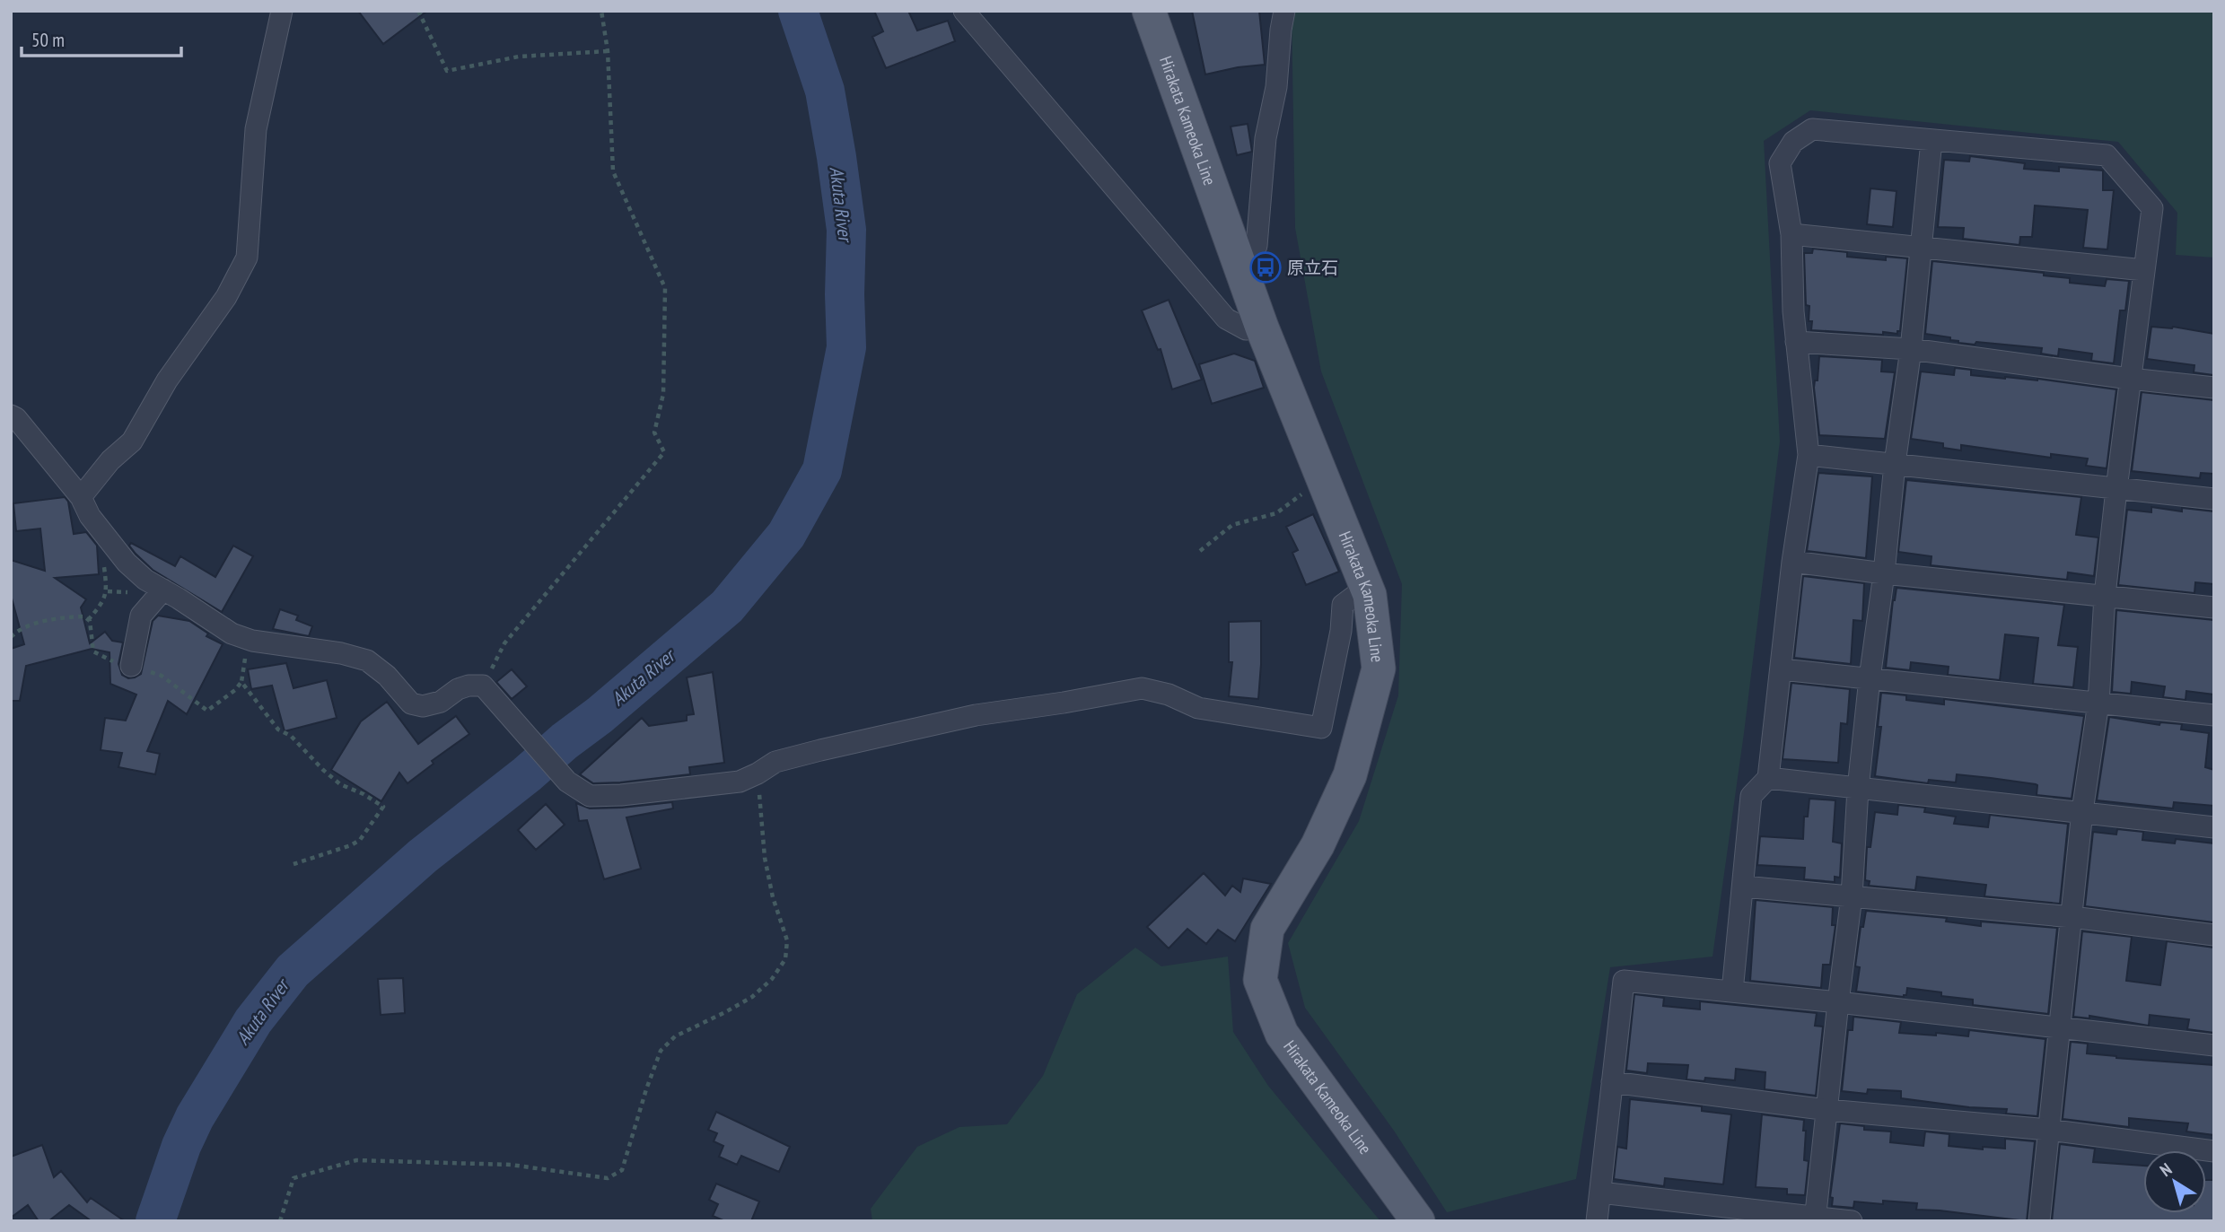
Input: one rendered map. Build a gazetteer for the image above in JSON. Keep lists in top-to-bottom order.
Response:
{
  "streets": {
    "main road": ["Hirakata Kameoka Line"]
  },
  "water": ["Akuta River"],
  "places": {
    "bus stop": ["原立石"]
  },
  "scale_bar": "50 m",
  "north": "top left"
}
